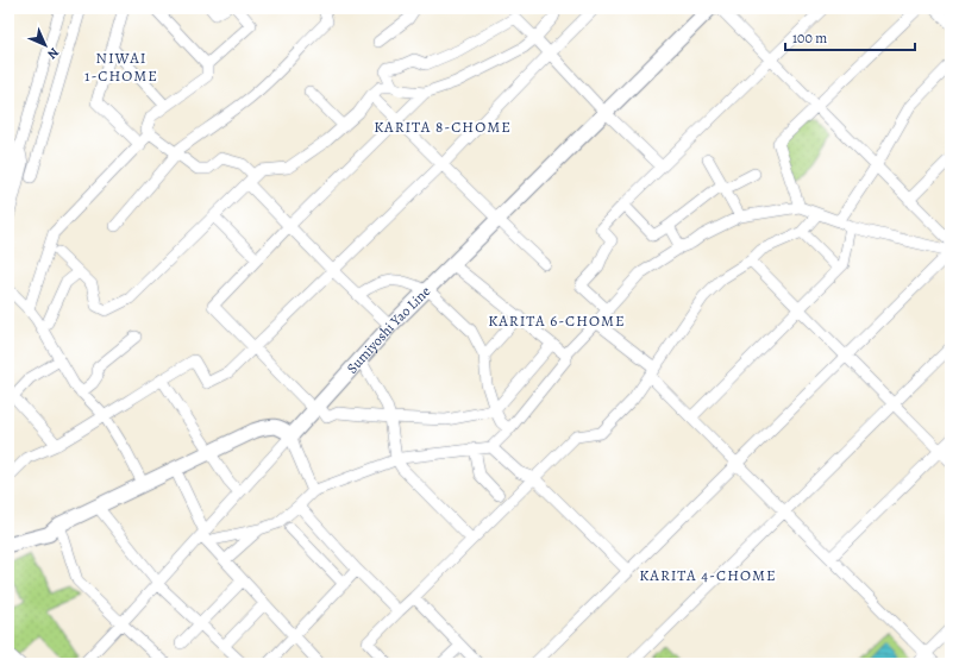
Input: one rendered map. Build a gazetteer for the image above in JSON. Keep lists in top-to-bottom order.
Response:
{
  "streets": {
    "main road": ["Sumiyoshi Yao Line"]
  },
  "districts": [
    "NIWAI 1-CHOME",
    "KARITA 8-CHOME",
    "KARITA 6-CHOME",
    "KARITA 4-CHOME"
  ],
  "scale_bar": "100 m",
  "north": "bottom right"
}
